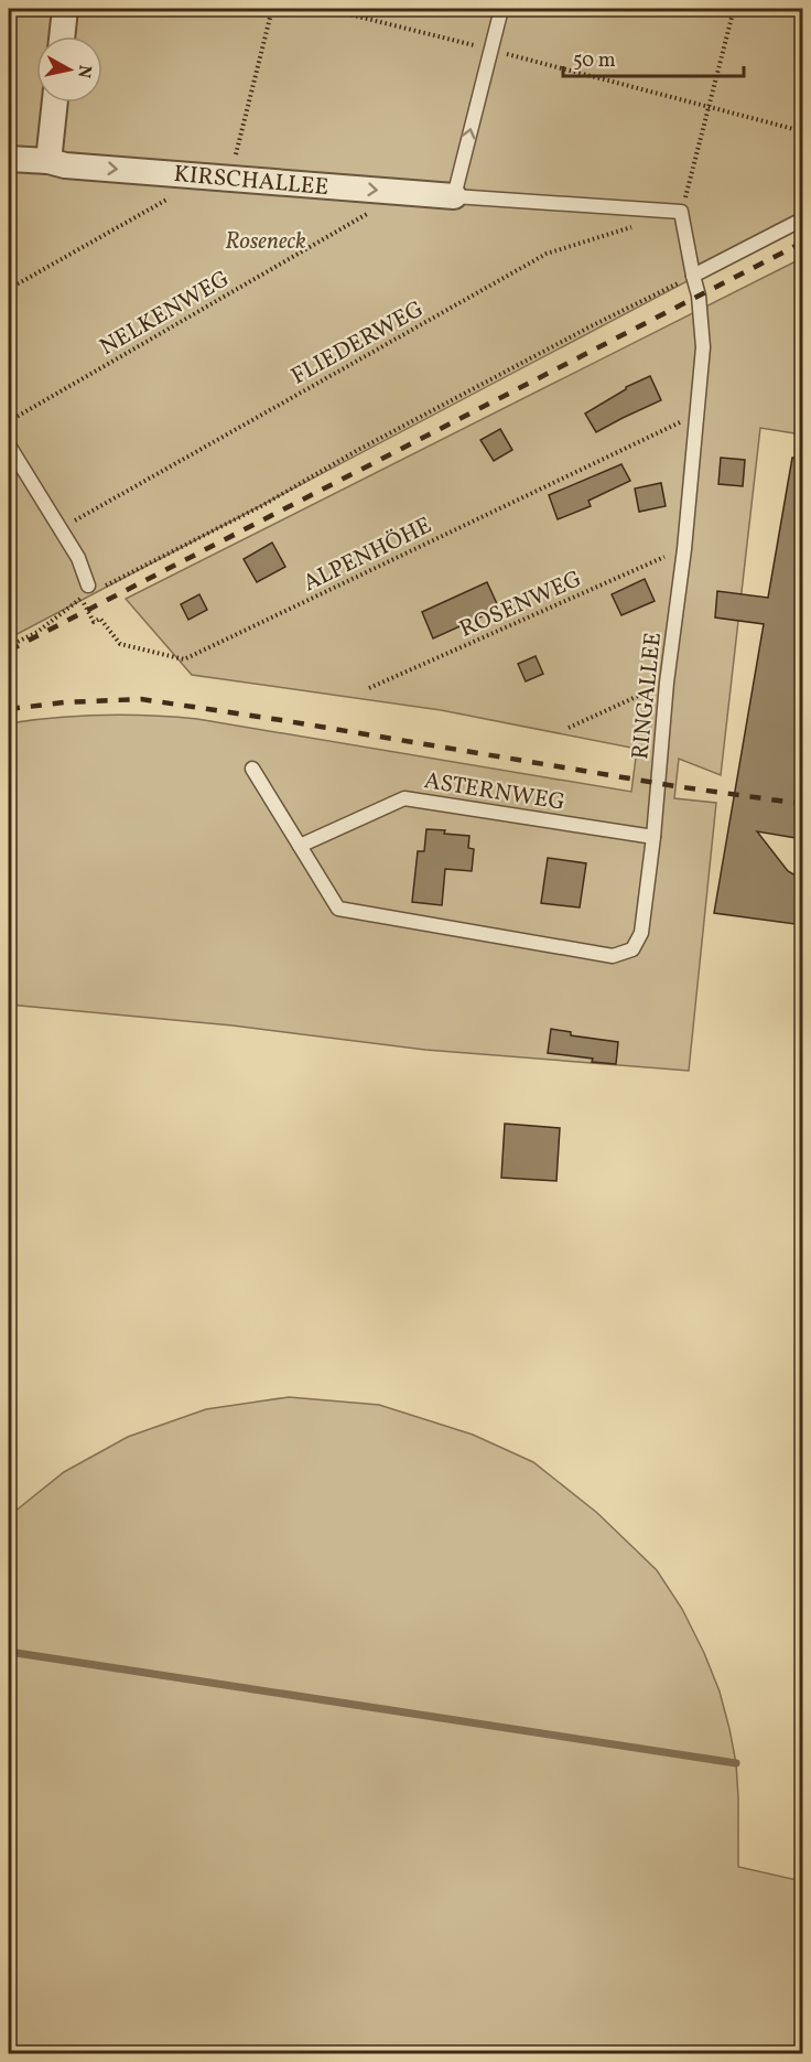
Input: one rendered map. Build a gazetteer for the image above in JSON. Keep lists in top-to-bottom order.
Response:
{
  "streets": {
    "street": ["KIRSCHALLEE"],
    "lane": ["RINGALLEE", "ASTERNWEG"],
    "path": [
      "NELKENWEG",
      "FLIEDERWEG",
      "ALPENHÖHE",
      "ROSENWEG"
    ]
  },
  "crossings": [
    ["ALPENHÖHE", "RINGALLEE"],
    ["ROSENWEG", "RINGALLEE"],
    ["RINGALLEE", "ASTERNWEG"]
  ],
  "one_way": ["KIRSCHALLEE"],
  "parks": ["Roseneck"],
  "scale_bar": "50 m",
  "north": "right"
}
